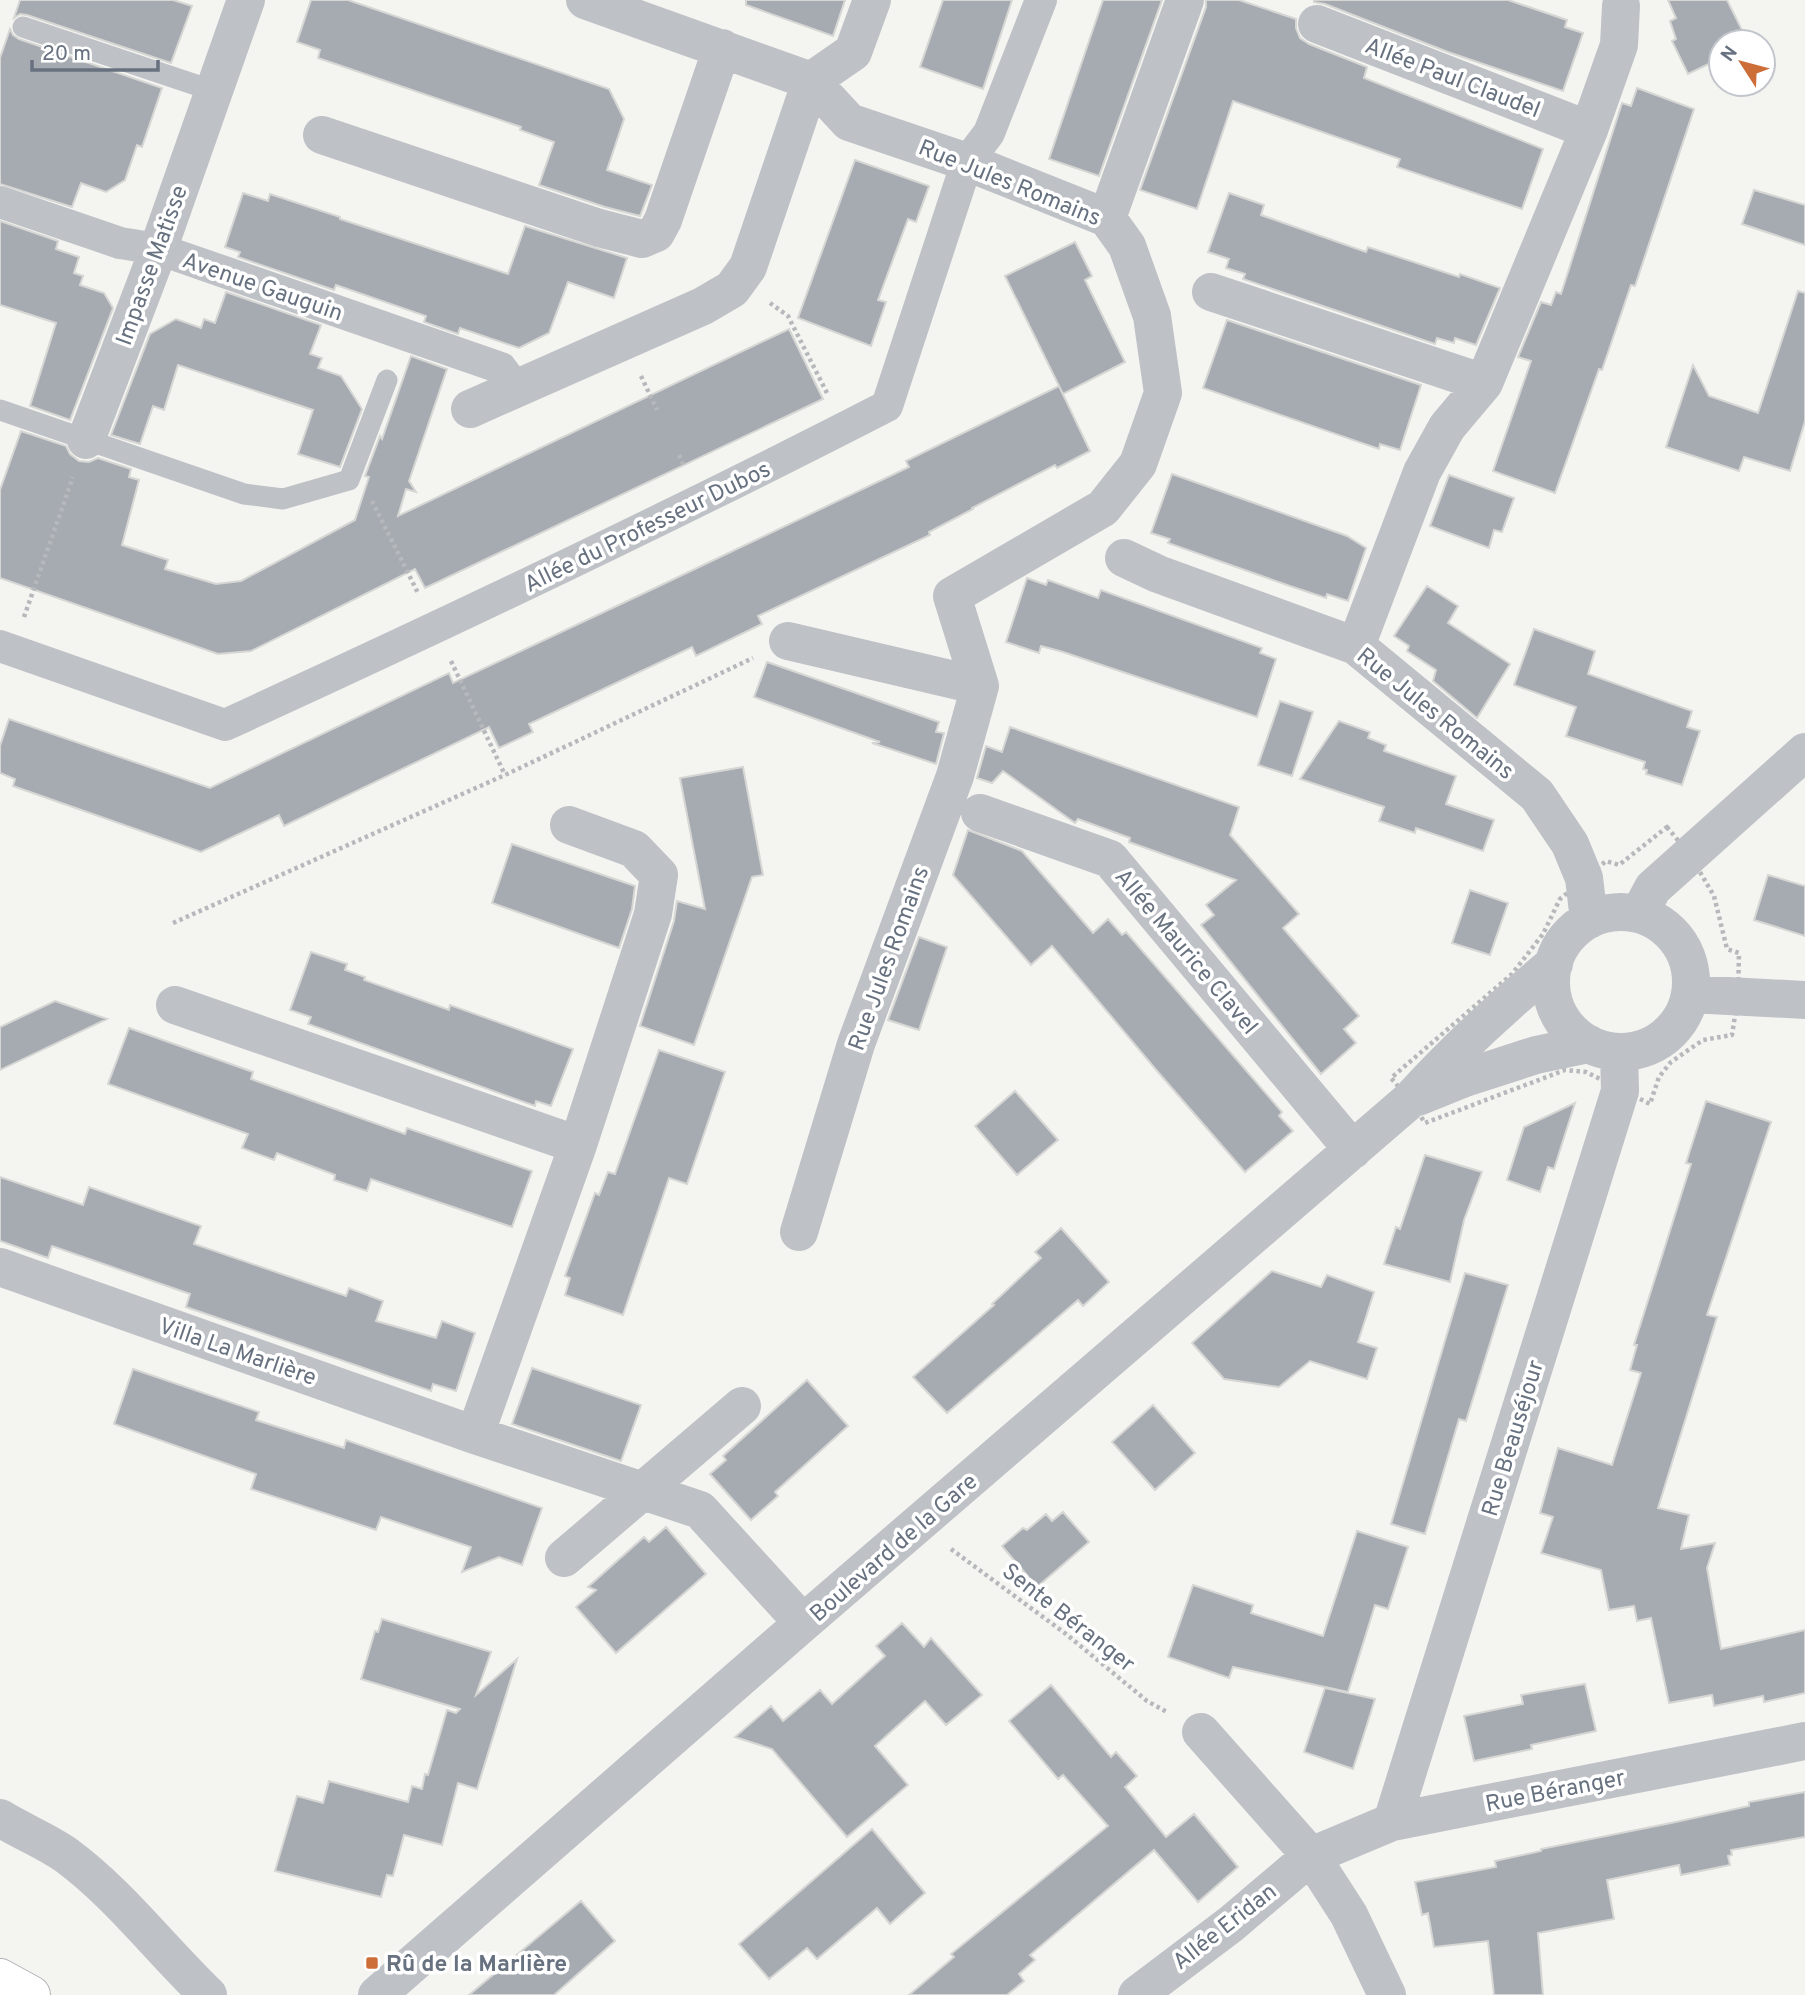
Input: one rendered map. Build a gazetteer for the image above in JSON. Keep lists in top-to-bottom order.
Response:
{
  "streets": {
    "street": [
      "Allée Paul Claudel",
      "Rue Jules Romains",
      "Impasse Matisse",
      "Avenue Gauguin",
      "Allée du Professeur Dubos",
      "Allée Maurice Clavel",
      "Villa La Marlière",
      "Rue Beauséjour",
      "Boulevard de la Gare",
      "Rue Béranger",
      "Allée Eridan"
    ],
    "path": ["Sente Béranger"]
  },
  "crossings": [
    ["Rue Jules Romains", "Allée du Professeur Dubos"],
    ["Rue Jules Romains", "Rue Beauséjour"],
    ["Rue Jules Romains", "Boulevard de la Gare"],
    ["Impasse Matisse", "Avenue Gauguin"],
    ["Allée Maurice Clavel", "Boulevard de la Gare"],
    ["Villa La Marlière", "Boulevard de la Gare"],
    ["Rue Beauséjour", "Boulevard de la Gare"],
    ["Rue Beauséjour", "Rue Béranger"],
    ["Boulevard de la Gare", "Sente Béranger"],
    ["Rue Béranger", "Allée Eridan"]
  ],
  "places": {
    "transit": ["Rû de la Marlière"]
  },
  "scale_bar": "20 m",
  "north": "top left"
}
